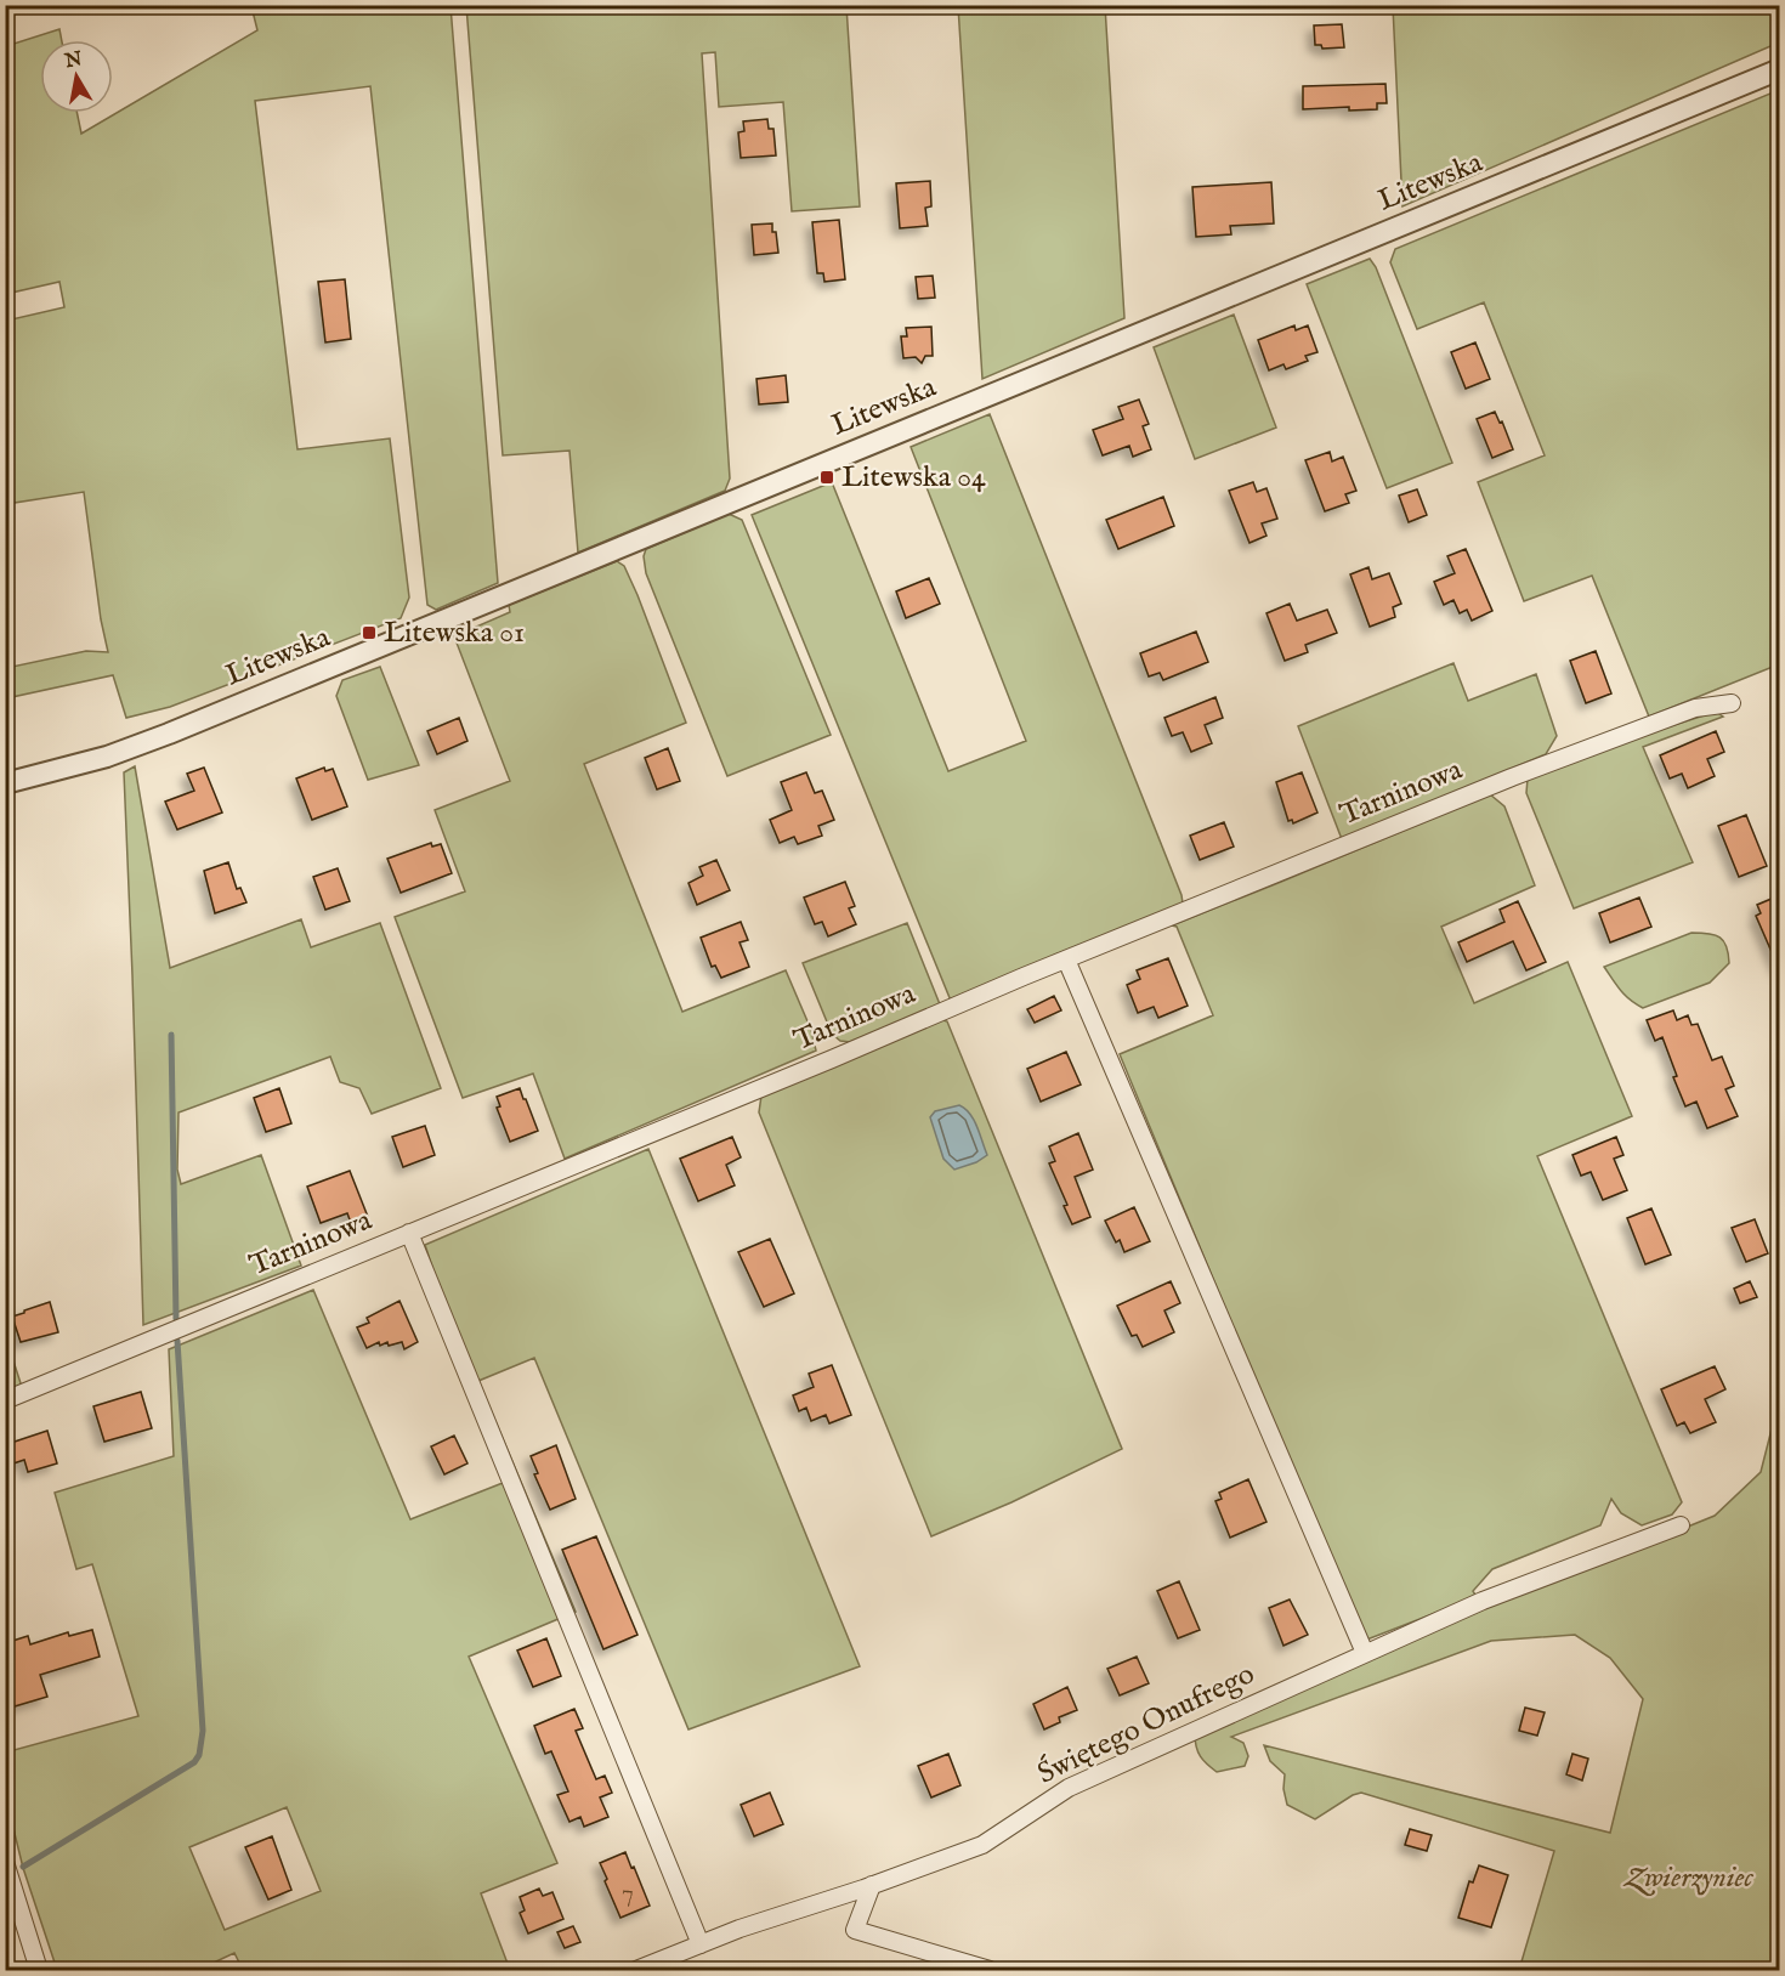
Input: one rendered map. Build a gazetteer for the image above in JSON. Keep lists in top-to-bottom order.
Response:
{
  "streets": {
    "street": ["Litewska", "Tarninowa", "Świętego Onufrego"]
  },
  "parks": ["Zwierzyniec"],
  "places": {
    "transit": ["Litewska 04", "Litewska 01"]
  },
  "house_numbers": ["7"],
  "north": "top"
}
